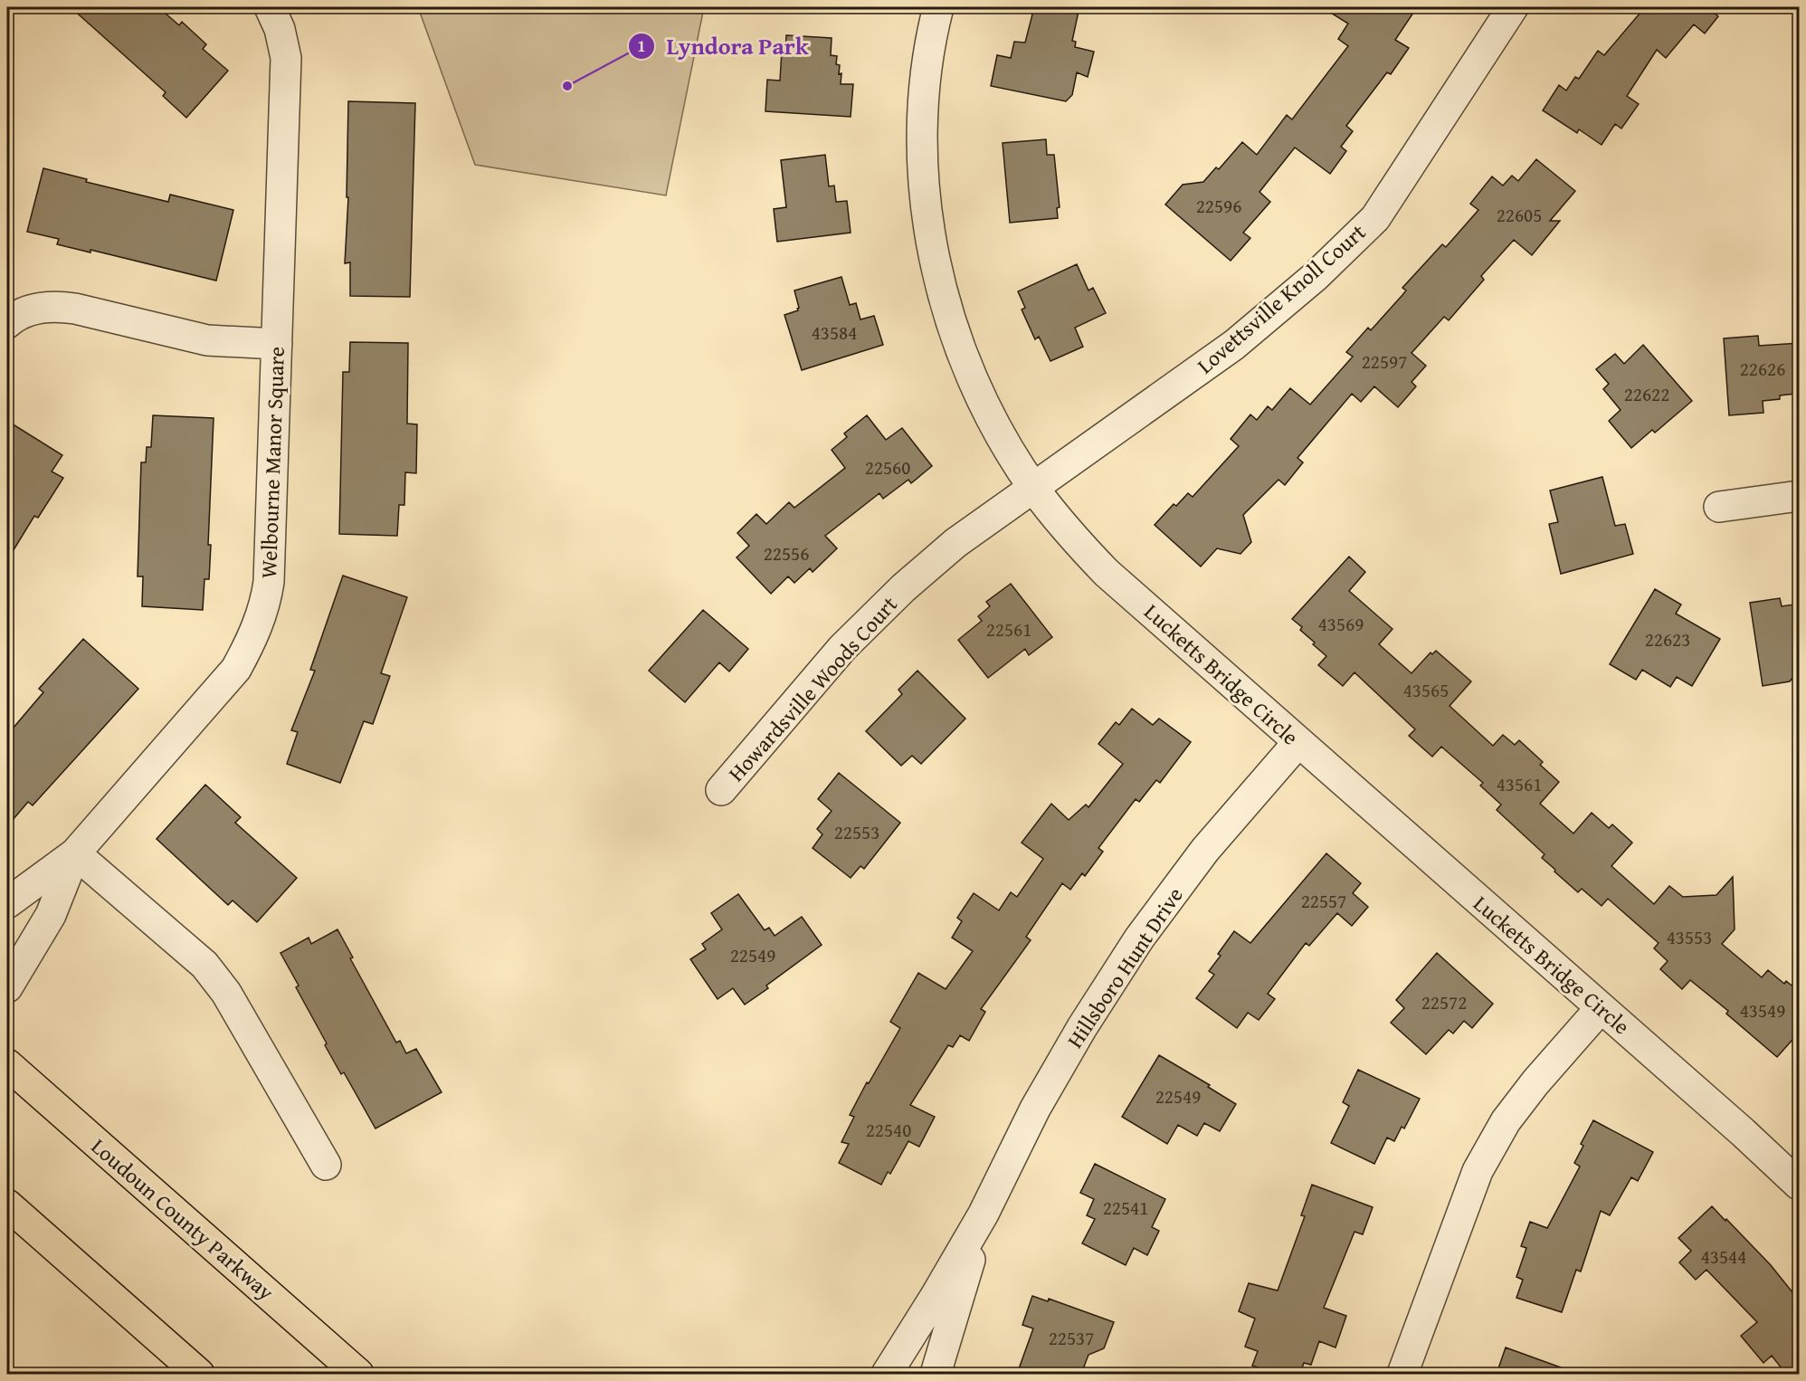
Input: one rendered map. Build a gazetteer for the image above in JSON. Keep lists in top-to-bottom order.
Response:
{
  "streets": {
    "main road": ["Loudoun County Parkway"],
    "street": [
      "Lovettsville Knoll Court",
      "Welbourne Manor Square",
      "Lucketts Bridge Circle",
      "Howardsville Woods Court",
      "Hillsboro Hunt Drive"
    ]
  },
  "crossings": [
    ["Lovettsville Knoll Court", "Lucketts Bridge Circle"],
    ["Lovettsville Knoll Court", "Howardsville Woods Court"],
    ["Lucketts Bridge Circle", "Howardsville Woods Court"],
    ["Lucketts Bridge Circle", "Hillsboro Hunt Drive"]
  ],
  "places": ["Lyndora Park"],
  "house_numbers": [
    "22596",
    "22605",
    "43584",
    "22597",
    "22626",
    "22622",
    "22560",
    "22556",
    "43569",
    "22561",
    "22623",
    "43565",
    "43561",
    "22553",
    "22557",
    "43553",
    "22549",
    "22572",
    "43549",
    "22549",
    "22540",
    "22541",
    "43544",
    "22537"
  ]
}
